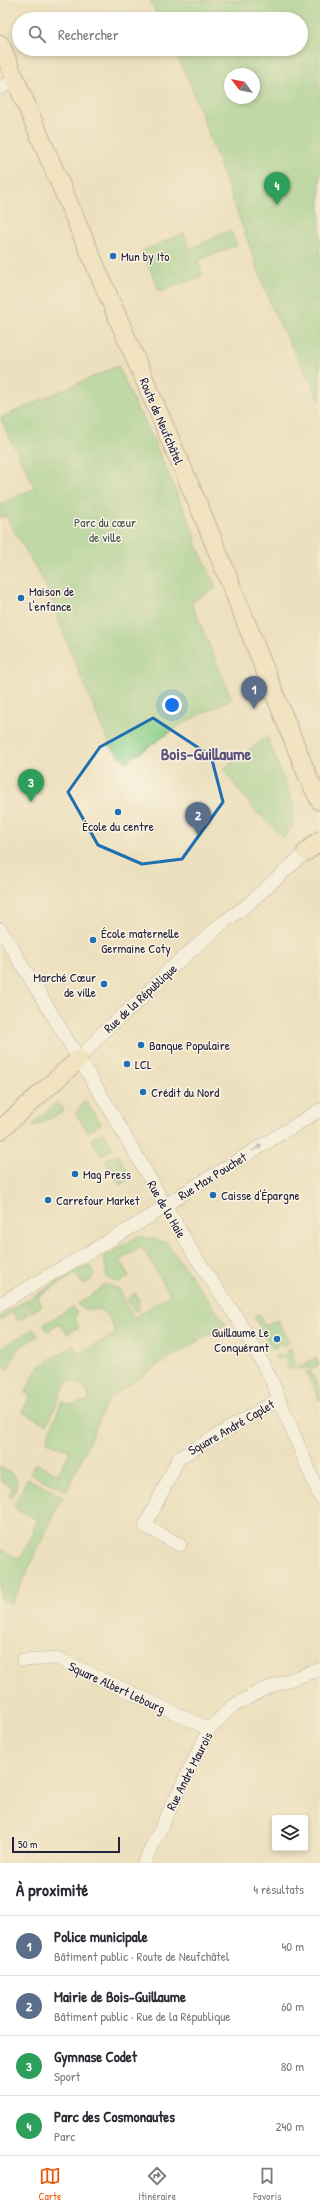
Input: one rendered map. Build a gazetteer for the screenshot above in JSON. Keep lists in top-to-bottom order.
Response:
{
  "streets": {
    "main road": ["Route de Neufchâtel", "Rue de la République"],
    "street": [
      "Rue Max Pouchet",
      "Rue de la Haie",
      "Square André Caplet",
      "Square Albert Lebourg",
      "Rue André Maurois"
    ]
  },
  "crossings": [
    ["Rue de la République", "Rue de la Haie"],
    ["Rue Max Pouchet", "Rue de la Haie"],
    ["Rue de la Haie", "Square André Caplet"],
    ["Square Albert Lebourg", "Rue André Maurois"]
  ],
  "one_way": ["Rue Max Pouchet"],
  "districts": ["Bois-Guillaume"],
  "parks": ["Parc du cœur de ville"],
  "places": [
    "Mun by Ito",
    "Maison de l'enfance",
    "École du centre",
    "École maternelle Germaine Coty",
    "Marché Cœur de ville",
    "Banque Populaire",
    "LCL",
    "Crédit du Nord",
    "Mag Press",
    "Caisse d'Épargne",
    "Carrefour Market",
    "Guillaume Le Conquérant"
  ],
  "scale_bar": "50 m",
  "north": "top left",
  "page": {
    "search": "Rechercher",
    "pins": [
      "4",
      "1",
      "3",
      "2"
    ],
    "scale": "50 m",
    "heading": ["À proximité", "4 résultats"],
    "list": [
      {
        "mark": "1",
        "name": "Police municipale",
        "note": "Bâtiment public · Route de Neufchâtel",
        "value": "40 m"
      },
      {
        "mark": "2",
        "name": "Mairie de Bois-Guillaume",
        "note": "Bâtiment public · Rue de la République",
        "value": "60 m"
      },
      {
        "mark": "3",
        "name": "Gymnase Codet",
        "note": "Sport",
        "value": "80 m"
      },
      {
        "mark": "4",
        "name": "Parc des Cosmonautes",
        "note": "Parc",
        "value": "240 m"
      }
    ],
    "nav": ["Carte", "Itinéraire", "Favoris"]
  }
}
